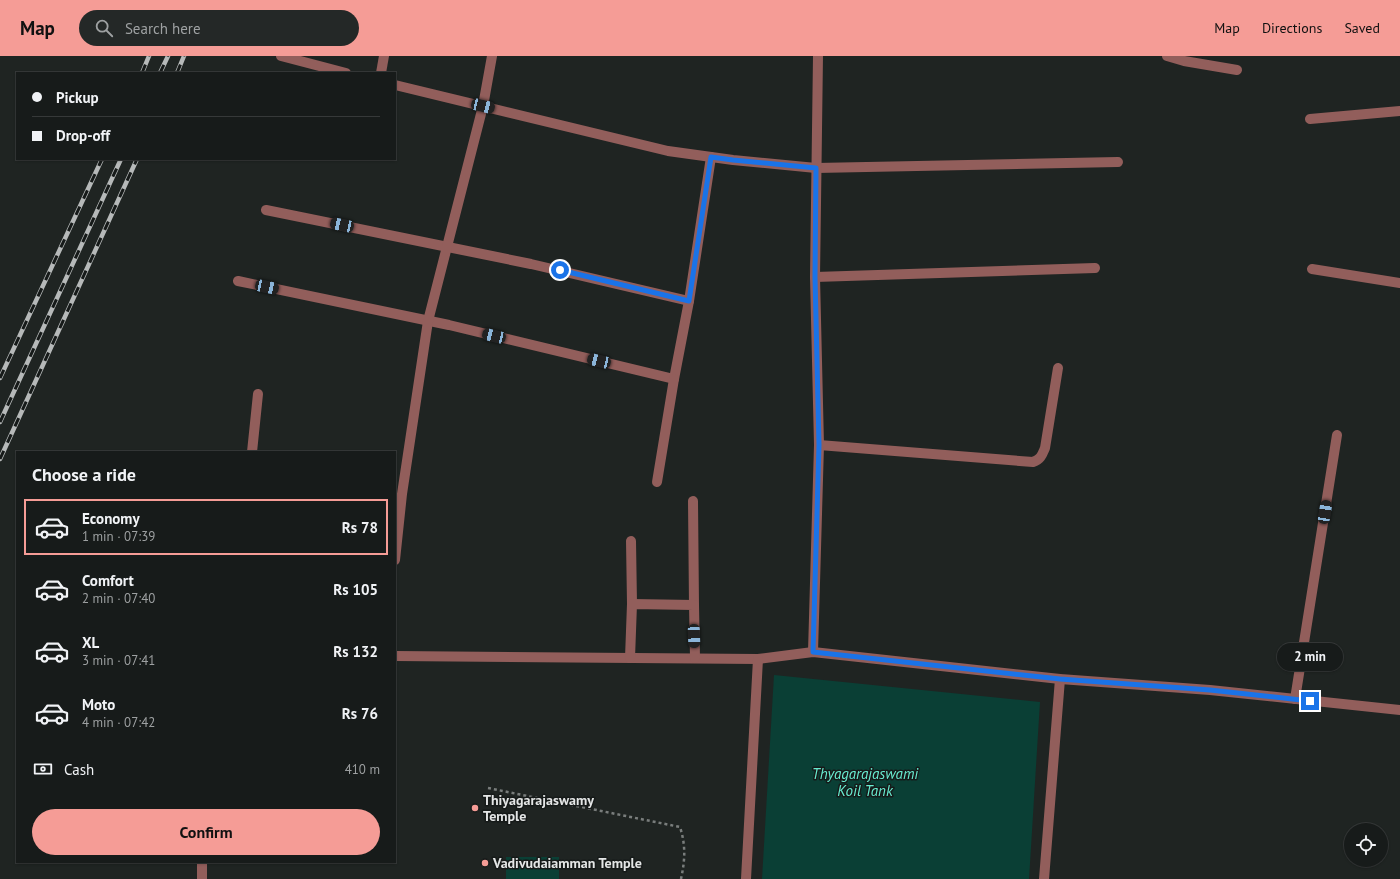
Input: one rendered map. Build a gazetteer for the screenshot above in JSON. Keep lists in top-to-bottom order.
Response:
{
  "water": ["Thyagarajaswami Koil Tank"],
  "places": ["Thiyagarajaswamy Temple", "Vadivudaiamman Temple"],
  "page": {
    "header": "Map",
    "search": "Search here",
    "nav": ["Map", "Directions", "Saved"],
    "banner": ["Pickup", "Drop-off"],
    "heading": "Choose a ride",
    "list": [
      {
        "name": "Economy",
        "note": "1 min · 07:39",
        "value": "Rs 78"
      },
      {
        "name": "Comfort",
        "note": "2 min · 07:40",
        "value": "Rs 105"
      },
      {
        "name": "XL",
        "note": "3 min · 07:41",
        "value": "Rs 132"
      },
      {
        "name": "Moto",
        "note": "4 min · 07:42",
        "value": "Rs 76"
      }
    ],
    "bubble": "2 min",
    "pay": ["Cash", "410 m"],
    "buttons": "Confirm"
  }
}
